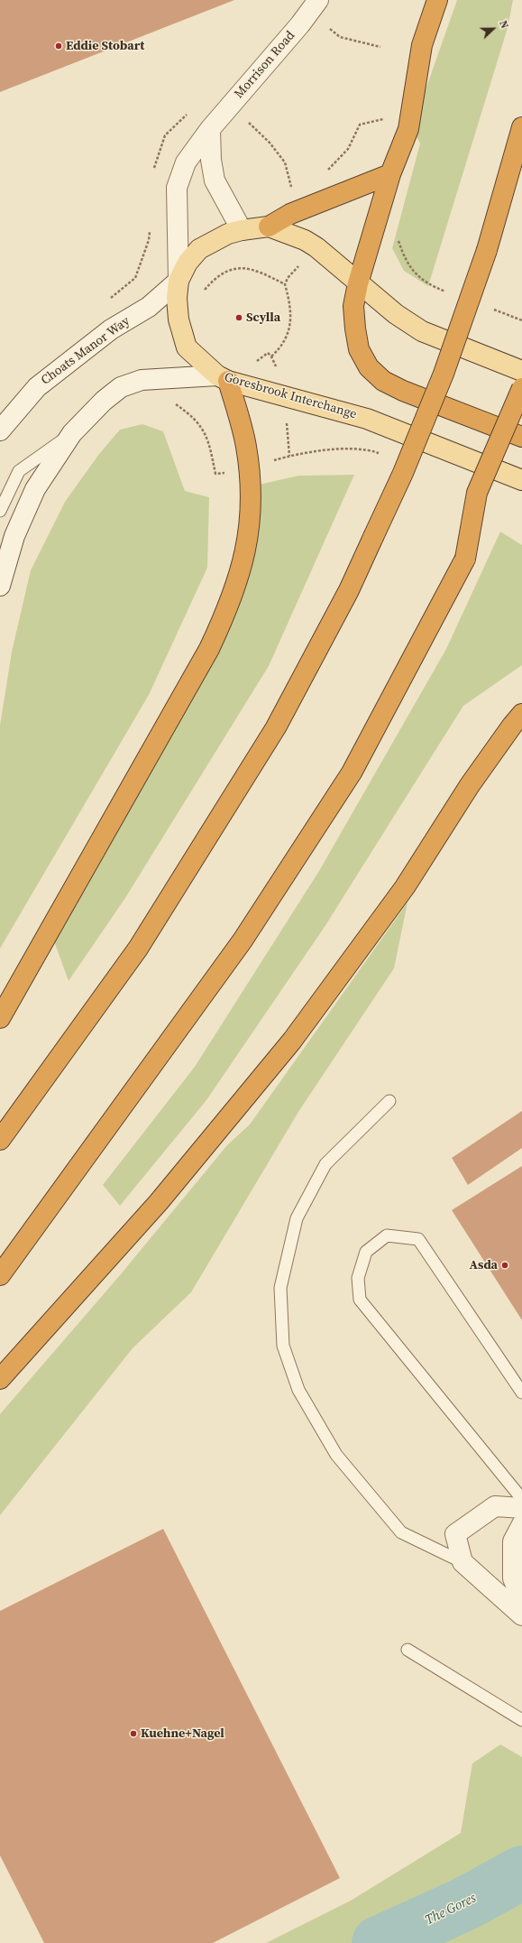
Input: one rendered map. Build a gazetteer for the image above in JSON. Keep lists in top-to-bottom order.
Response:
{
  "streets": {
    "main road": ["Goresbrook Interchange"],
    "street": ["Morrison Road", "Choats Manor Way"]
  },
  "crossings": [
    ["Morrison Road", "Choats Manor Way"],
    ["Morrison Road", "Goresbrook Interchange"],
    ["Choats Manor Way", "Goresbrook Interchange"]
  ],
  "water": ["The Gores"],
  "places": [
    "Eddie Stobart",
    "Scylla",
    "Asda",
    "Kuehne+Nagel"
  ],
  "north": "right"
}
